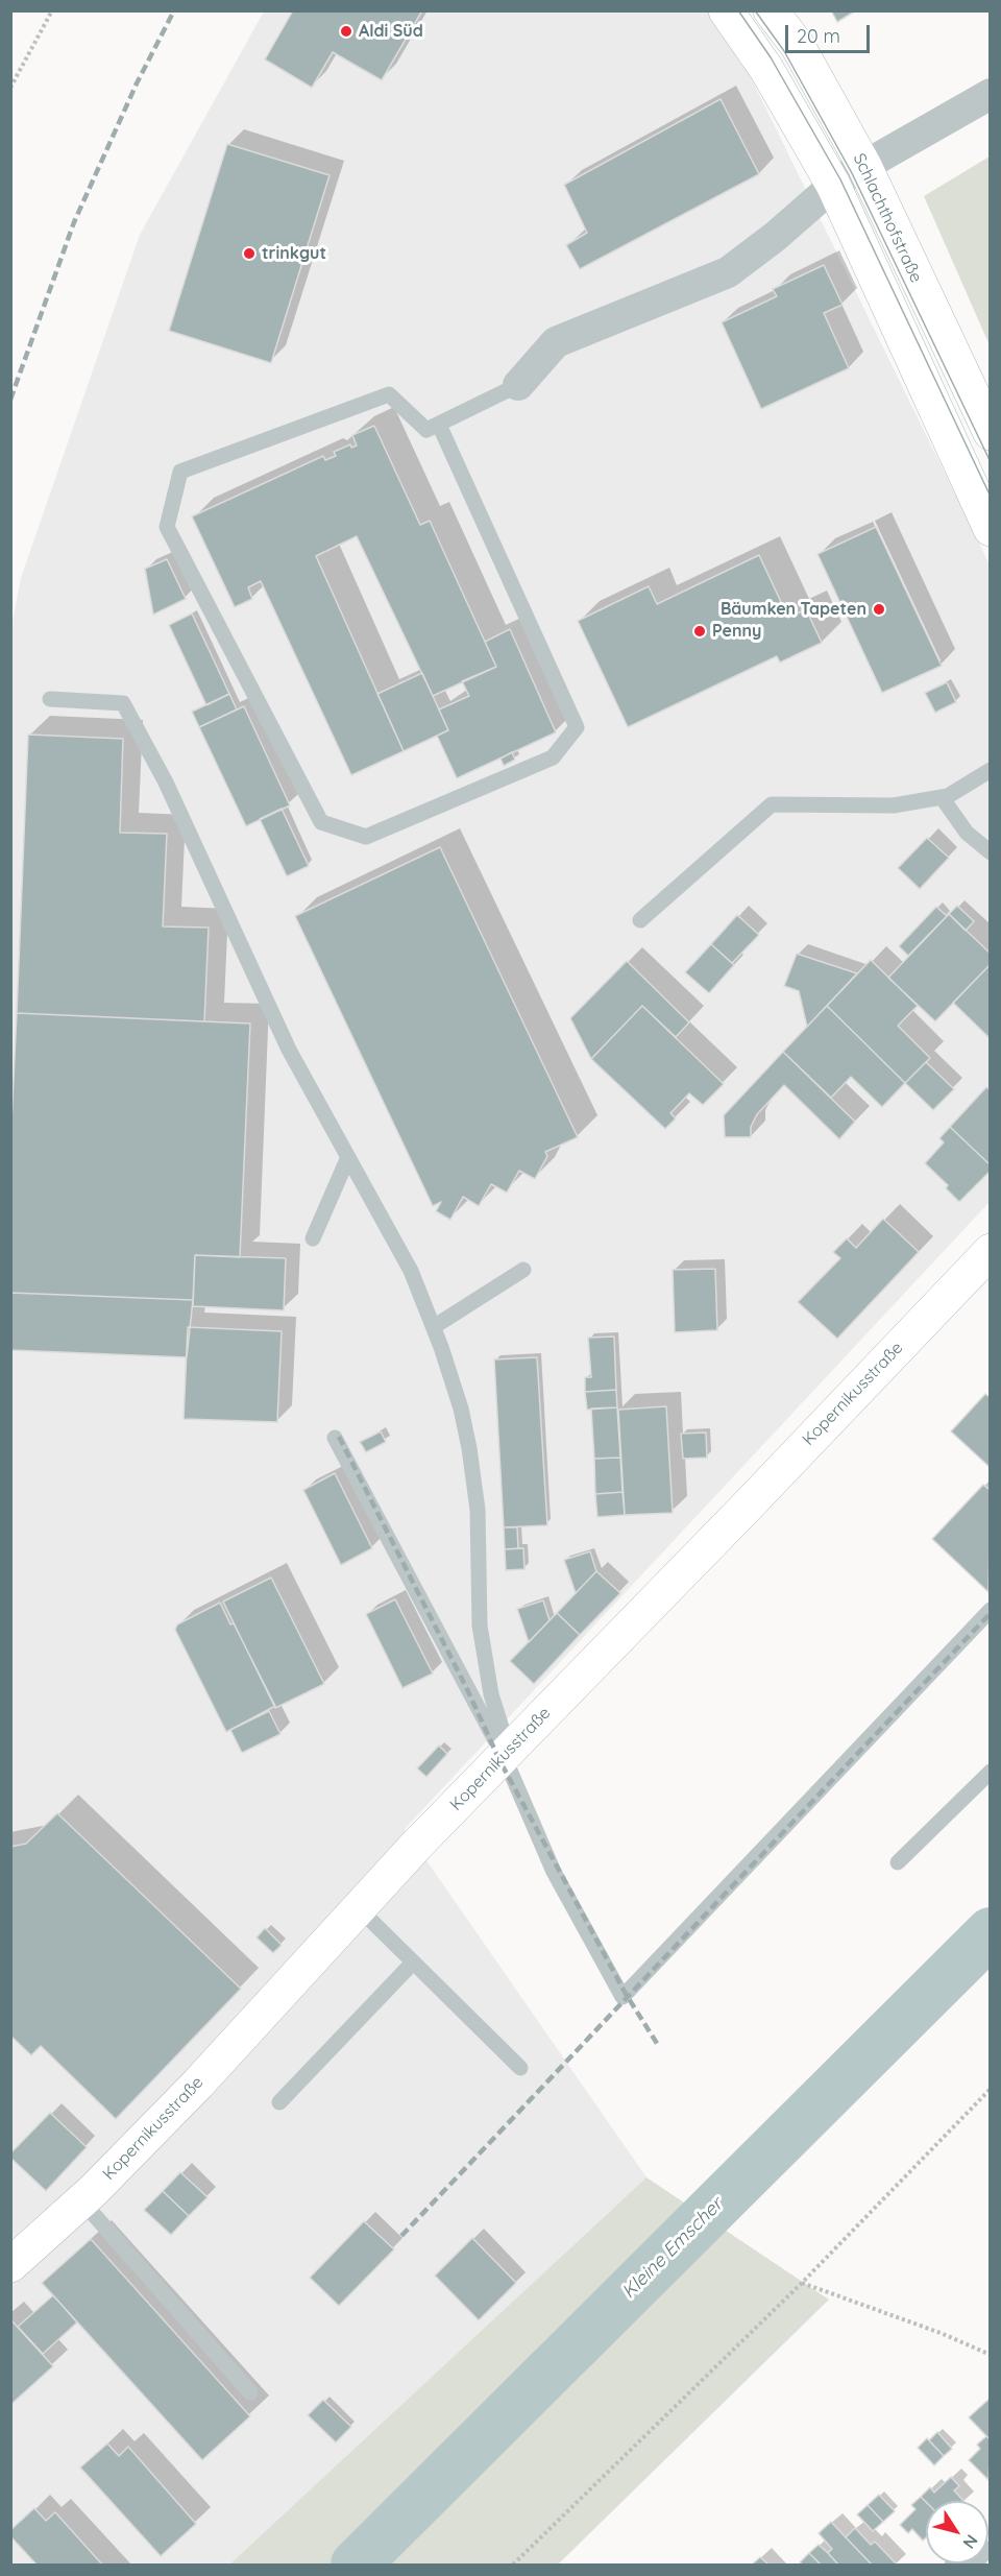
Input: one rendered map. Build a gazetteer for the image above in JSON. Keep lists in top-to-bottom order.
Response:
{
  "streets": {
    "street": ["Schlachthofstraße", "Kopernikusstraße"]
  },
  "water": ["Kleine Emscher"],
  "places": [
    "Aldi Süd",
    "trinkgut",
    "Bäumken Tapeten",
    "Penny"
  ],
  "scale_bar": "20 m",
  "north": "bottom right"
}
